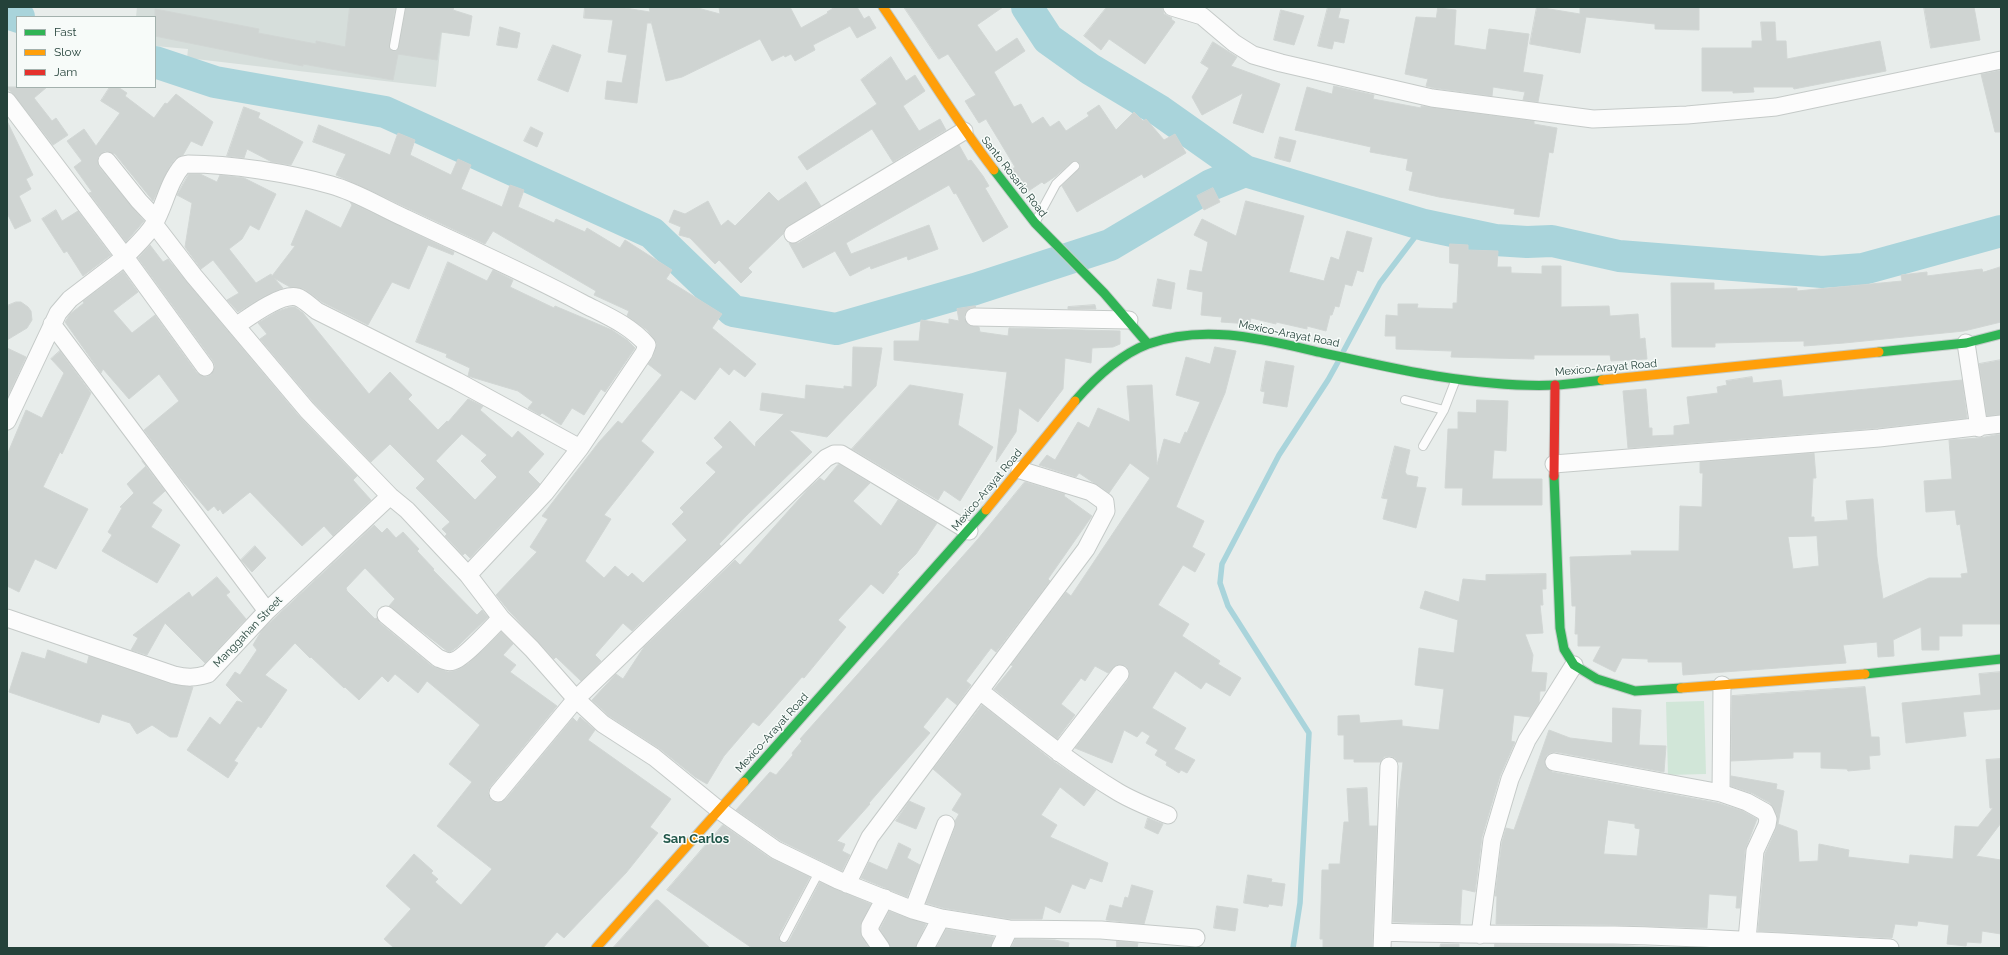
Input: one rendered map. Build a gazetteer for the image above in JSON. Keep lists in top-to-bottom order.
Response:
{
  "streets": {
    "main road": ["Santo Rosario Road", "Mexico-Arayat Road"],
    "street": ["Manggahan Street"]
  },
  "crossings": [
    ["Santo Rosario Road", "Mexico-Arayat Road"]
  ],
  "districts": ["San Carlos"],
  "legend": ["Fast", "Slow", "Jam"]
}
